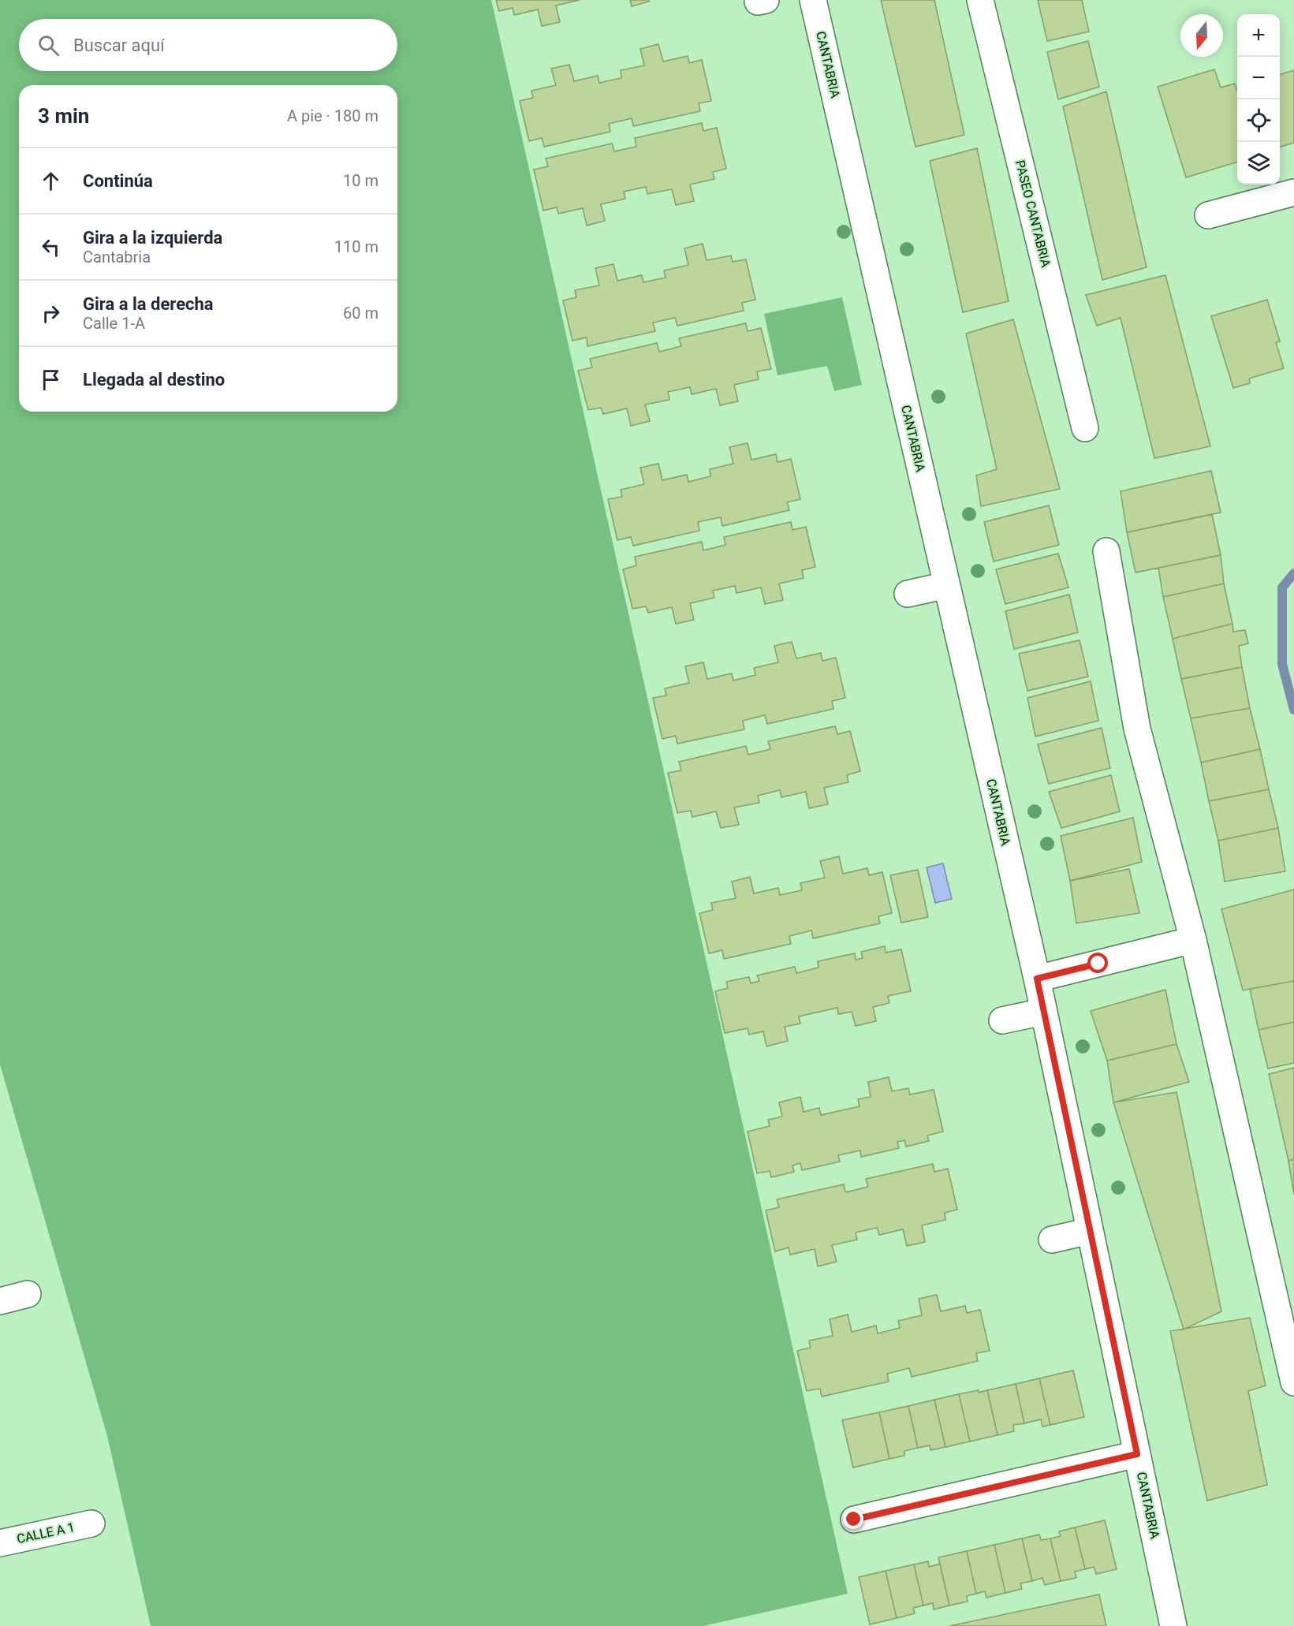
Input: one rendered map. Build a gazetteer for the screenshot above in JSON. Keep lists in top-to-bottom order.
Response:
{
  "streets": {
    "street": ["CANTABRIA", "PASEO CANTABRIA", "CALLE A 1"]
  },
  "north": "bottom",
  "page": {
    "map_buttons": ["+", "−"],
    "search": "Buscar aquí",
    "heading": ["3 min", "A pie · 180 m"],
    "list": [
      ["Continúa", "10 m"],
      ["Gira a la izquierda", "Cantabria", "110 m"],
      ["Gira a la derecha", "Calle 1-A", "60 m"],
      "Llegada al destino"
    ]
  }
}
